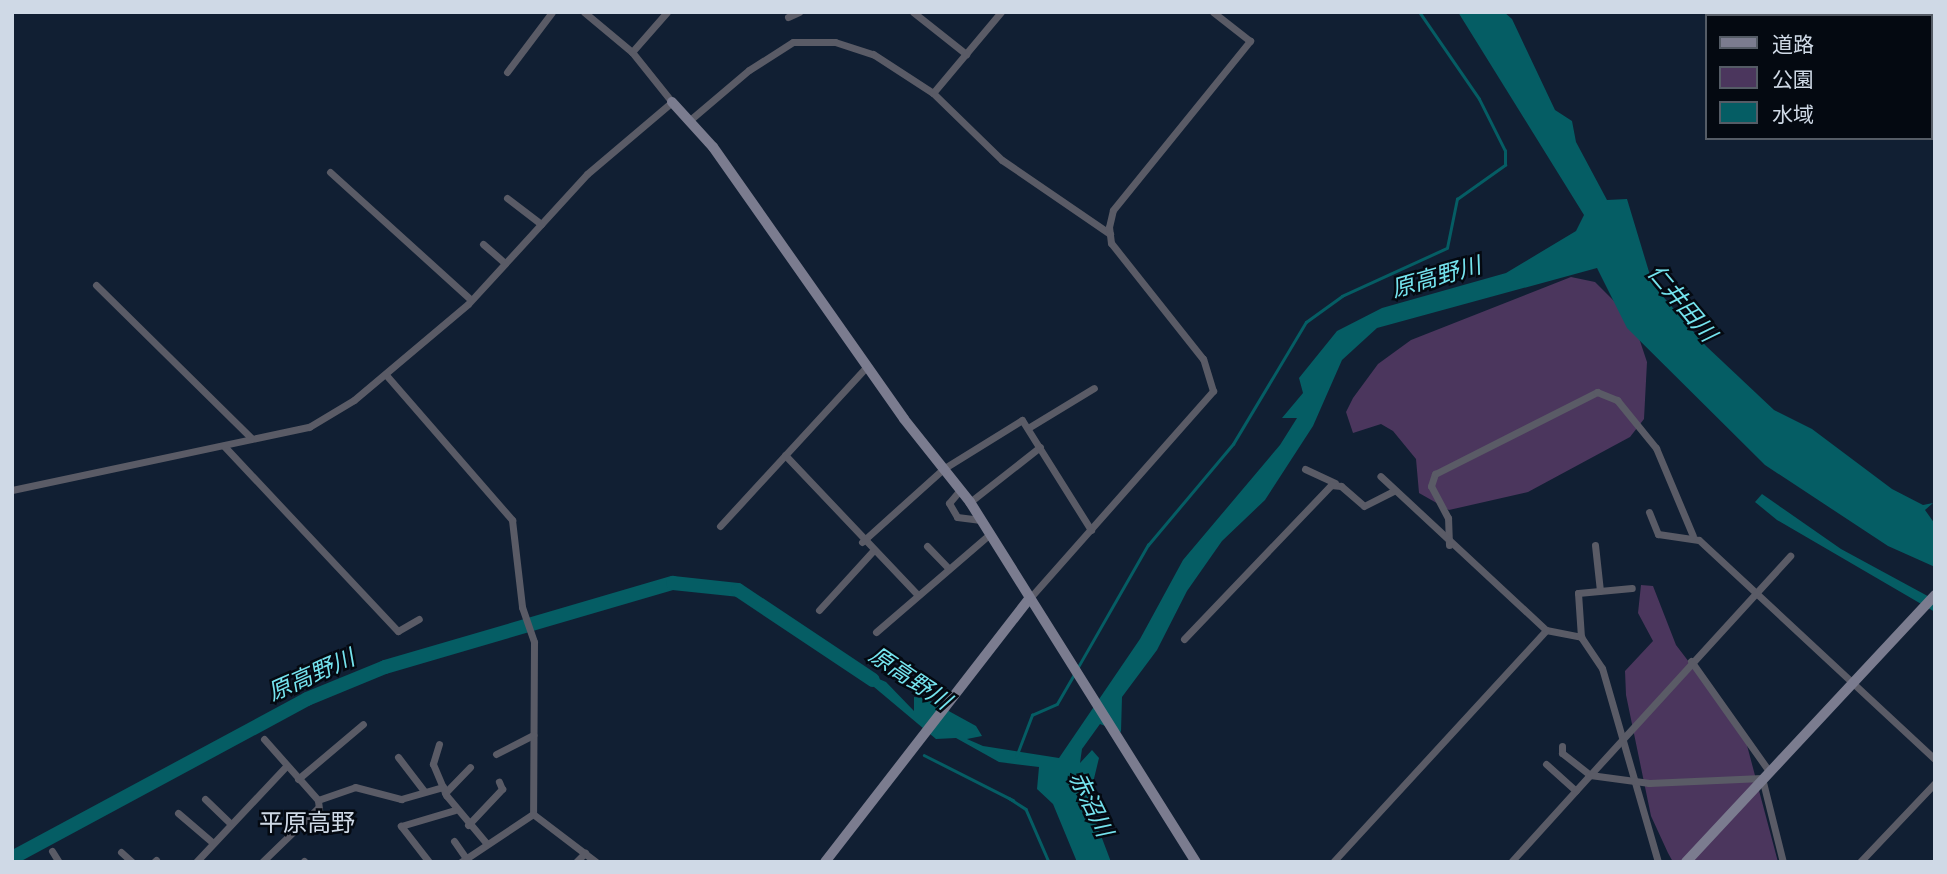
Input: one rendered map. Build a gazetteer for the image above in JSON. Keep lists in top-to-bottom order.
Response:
{
  "districts": ["平原高野"],
  "water": ["原高野川", "仁井田川", "赤沼川"],
  "legend": ["道路", "公園", "水域"]
}
